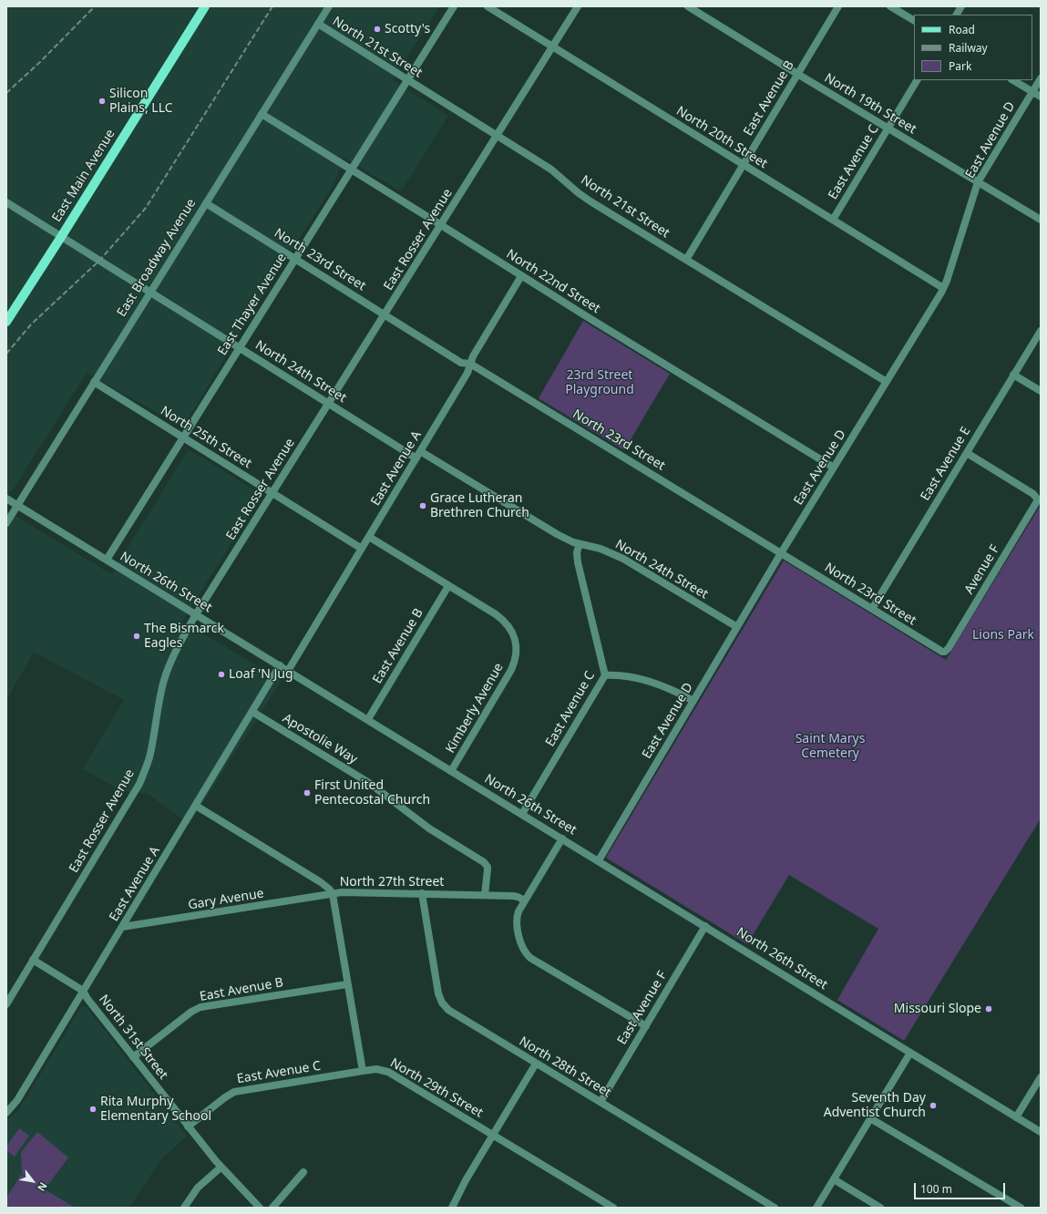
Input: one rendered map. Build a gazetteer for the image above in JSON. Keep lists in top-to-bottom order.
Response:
{
  "streets": {
    "main road": ["East Main Avenue"],
    "street": [
      "North 21st Street",
      "East Avenue B",
      "North 19th Street",
      "North 20th Street",
      "East Avenue D",
      "East Avenue C",
      "East Rosser Avenue",
      "East Broadway Avenue",
      "North 23rd Street",
      "North 22nd Street",
      "East Thayer Avenue",
      "North 24th Street",
      "North 25th Street",
      "East Avenue E",
      "East Avenue A",
      "Avenue F",
      "North 26th Street",
      "Kimberly Avenue",
      "Apostolie Way",
      "North 27th Street",
      "Gary Avenue",
      "East Avenue F",
      "North 31st Street",
      "North 28th Street",
      "North 29th Street"
    ]
  },
  "crossings": [
    ["North 21st Street", "East Avenue B"],
    ["North 21st Street", "East Avenue D"],
    ["North 21st Street", "East Rosser Avenue"],
    ["North 21st Street", "East Broadway Avenue"],
    ["North 21st Street", "East Thayer Avenue"],
    ["East Avenue B", "North 19th Street"],
    ["East Avenue B", "North 20th Street"],
    ["East Avenue B", "North 26th Street"],
    ["East Avenue B", "Kimberly Avenue"],
    ["East Avenue B", "North 31st Street"],
    ["North 19th Street", "East Avenue D"],
    ["North 19th Street", "East Avenue C"],
    ["North 20th Street", "East Avenue D"],
    ["North 20th Street", "East Avenue C"],
    ["North 20th Street", "East Rosser Avenue"],
    ["East Avenue D", "North 23rd Street"],
    ["East Avenue D", "North 22nd Street"],
    ["East Avenue D", "North 24th Street"],
    ["East Avenue D", "North 26th Street"],
    ["East Avenue C", "North 24th Street"],
    ["East Avenue C", "North 26th Street"],
    ["East Avenue C", "North 31st Street"],
    ["East Avenue C", "North 29th Street"],
    ["East Main Avenue", "North 24th Street"],
    ["East Rosser Avenue", "North 23rd Street"],
    ["East Rosser Avenue", "North 22nd Street"],
    ["East Rosser Avenue", "North 24th Street"],
    ["East Rosser Avenue", "North 25th Street"],
    ["East Rosser Avenue", "North 26th Street"],
    ["East Rosser Avenue", "North 31st Street"],
    ["East Broadway Avenue", "North 23rd Street"],
    ["East Broadway Avenue", "North 22nd Street"],
    ["East Broadway Avenue", "North 24th Street"],
    ["East Broadway Avenue", "North 25th Street"],
    ["East Broadway Avenue", "North 26th Street"],
    ["North 23rd Street", "East Thayer Avenue"],
    ["North 23rd Street", "East Avenue E"],
    ["North 23rd Street", "East Avenue A"],
    ["North 23rd Street", "Avenue F"],
    ["North 22nd Street", "East Thayer Avenue"],
    ["North 22nd Street", "East Avenue A"],
    ["East Thayer Avenue", "North 24th Street"],
    ["East Thayer Avenue", "North 25th Street"],
    ["East Thayer Avenue", "North 26th Street"],
    ["North 24th Street", "East Avenue A"],
    ["North 25th Street", "East Avenue A"],
    ["East Avenue E", "Avenue F"],
    ["East Avenue A", "North 26th Street"],
    ["East Avenue A", "Apostolie Way"],
    ["East Avenue A", "North 27th Street"],
    ["East Avenue A", "Gary Avenue"],
    ["East Avenue A", "North 31st Street"],
    ["North 26th Street", "Kimberly Avenue"],
    ["North 26th Street", "East Avenue F"],
    ["Apostolie Way", "North 27th Street"],
    ["North 27th Street", "Gary Avenue"],
    ["North 27th Street", "North 28th Street"],
    ["East Avenue F", "North 28th Street"]
  ],
  "parks": ["23rd Street Playground", "Lions Park", "Saint Marys Cemetery"],
  "places": [
    "Scotty's",
    "Silicon Plains, LLC",
    "Grace Lutheran Brethren Church",
    "The Bismarck Eagles",
    "Loaf 'N Jug",
    "First United Pentecostal Church",
    "Missouri Slope",
    "Seventh Day Adventist Church",
    "Rita Murphy Elementary School"
  ],
  "legend": ["Road", "Railway", "Park"],
  "scale_bar": "100 m",
  "north": "bottom right"
}
